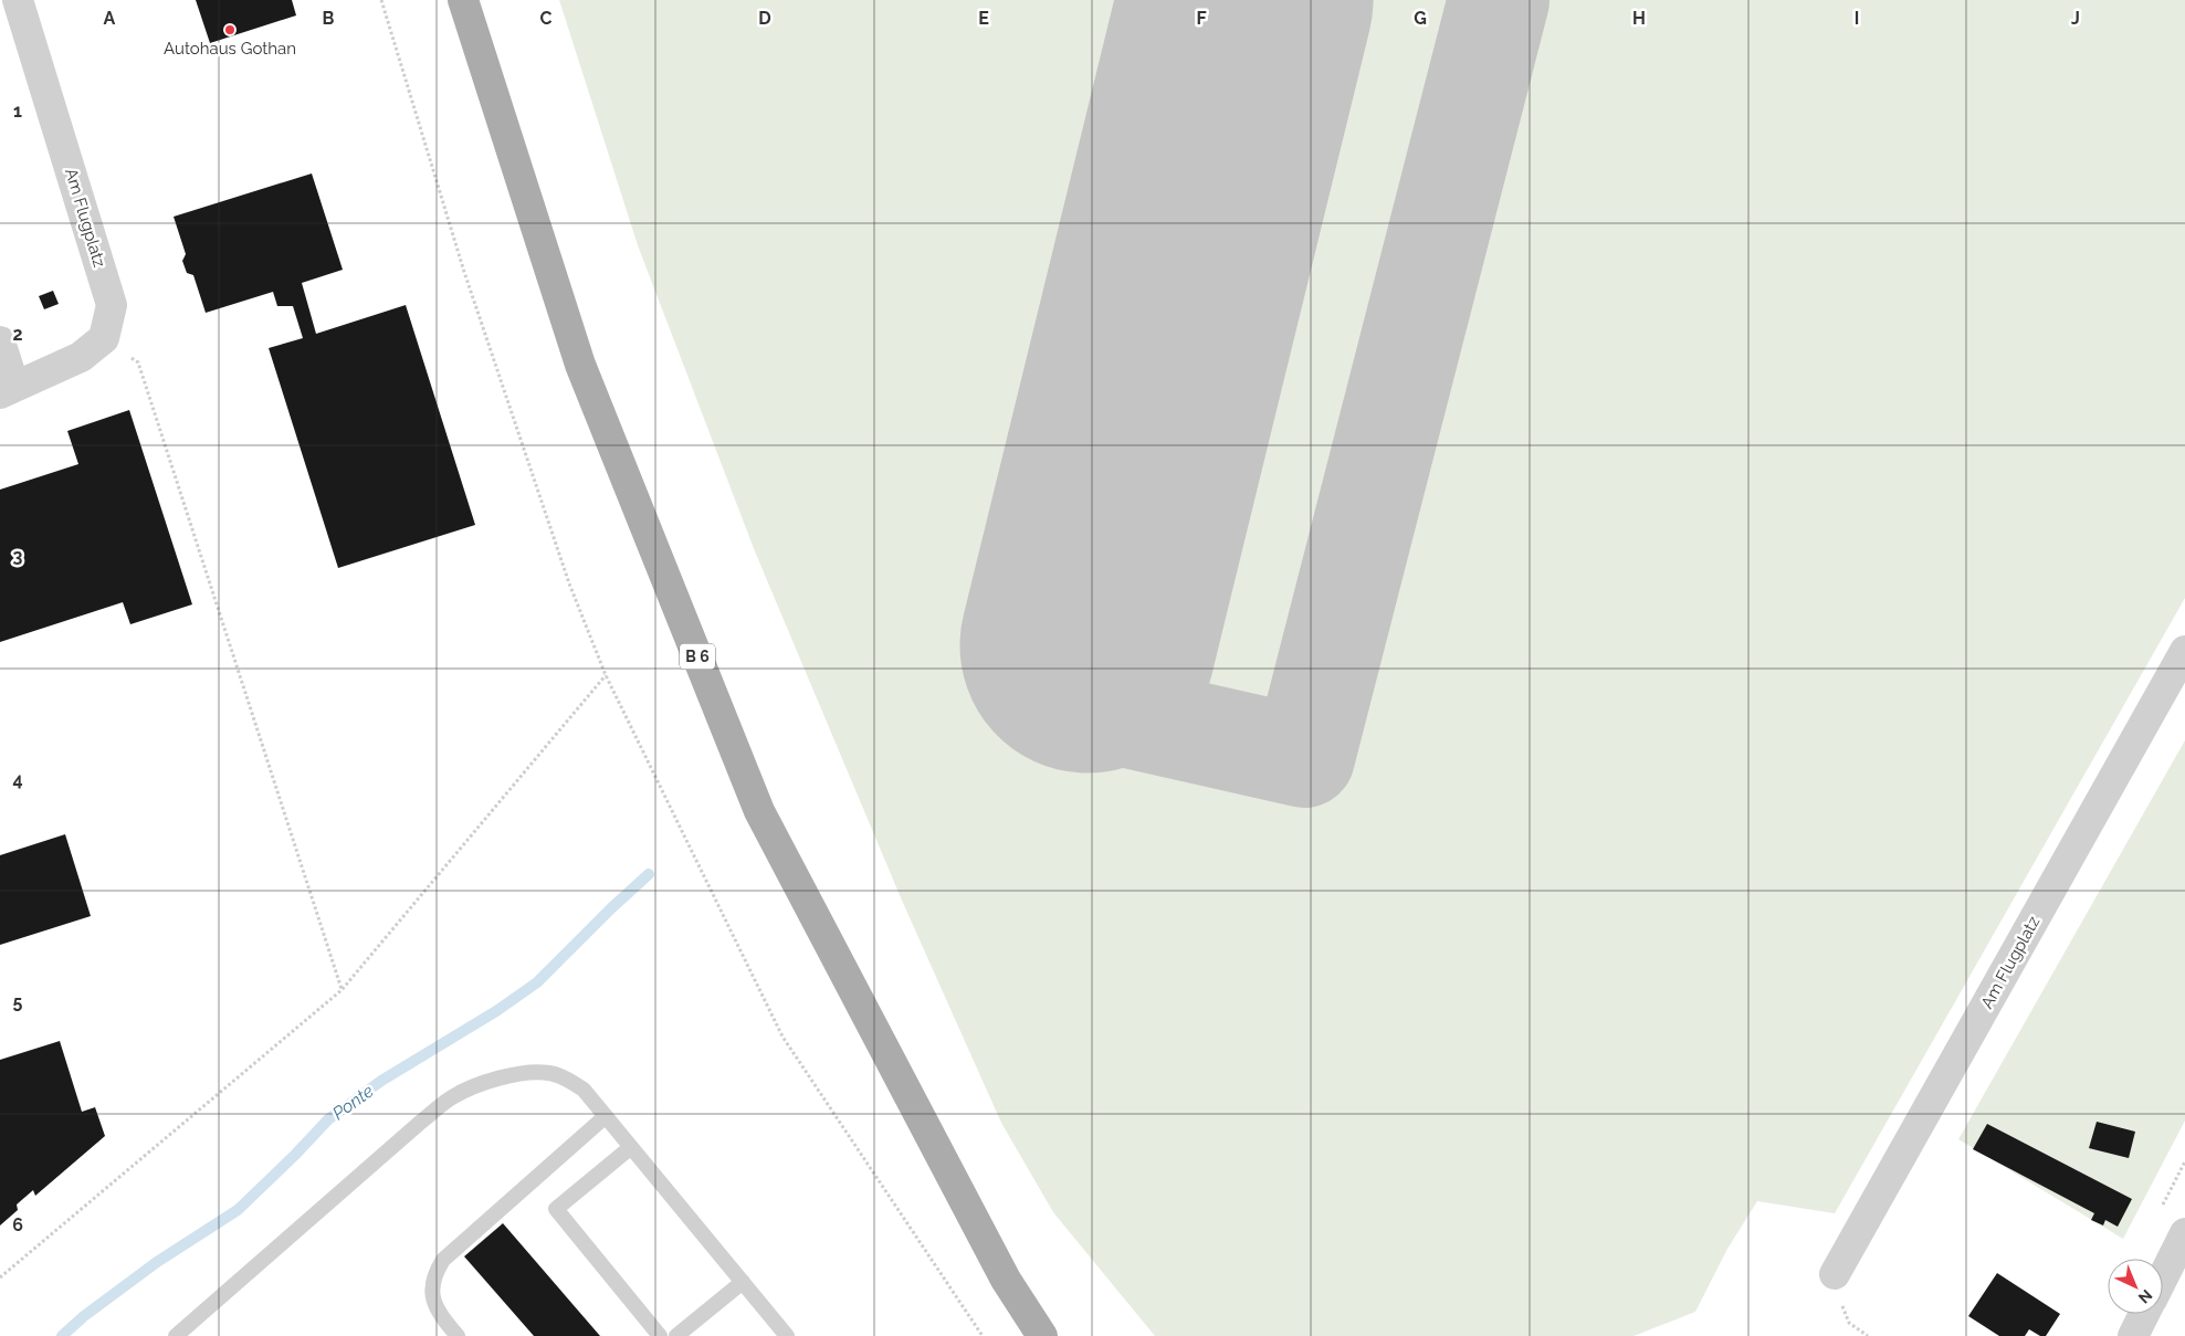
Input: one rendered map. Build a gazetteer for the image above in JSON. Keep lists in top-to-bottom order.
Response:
{
  "streets": {
    "main road": ["B 6"],
    "street": ["Am Flugplatz"]
  },
  "water": ["Ponte"],
  "places": ["Autohaus Gothan"],
  "north": "bottom right",
  "grid": {
    "columns": [
      "A",
      "B",
      "C",
      "D",
      "E",
      "F",
      "G",
      "H",
      "I",
      "J"
    ],
    "rows": [
      "1",
      "2",
      "3",
      "4",
      "5",
      "6"
    ]
  }
}
